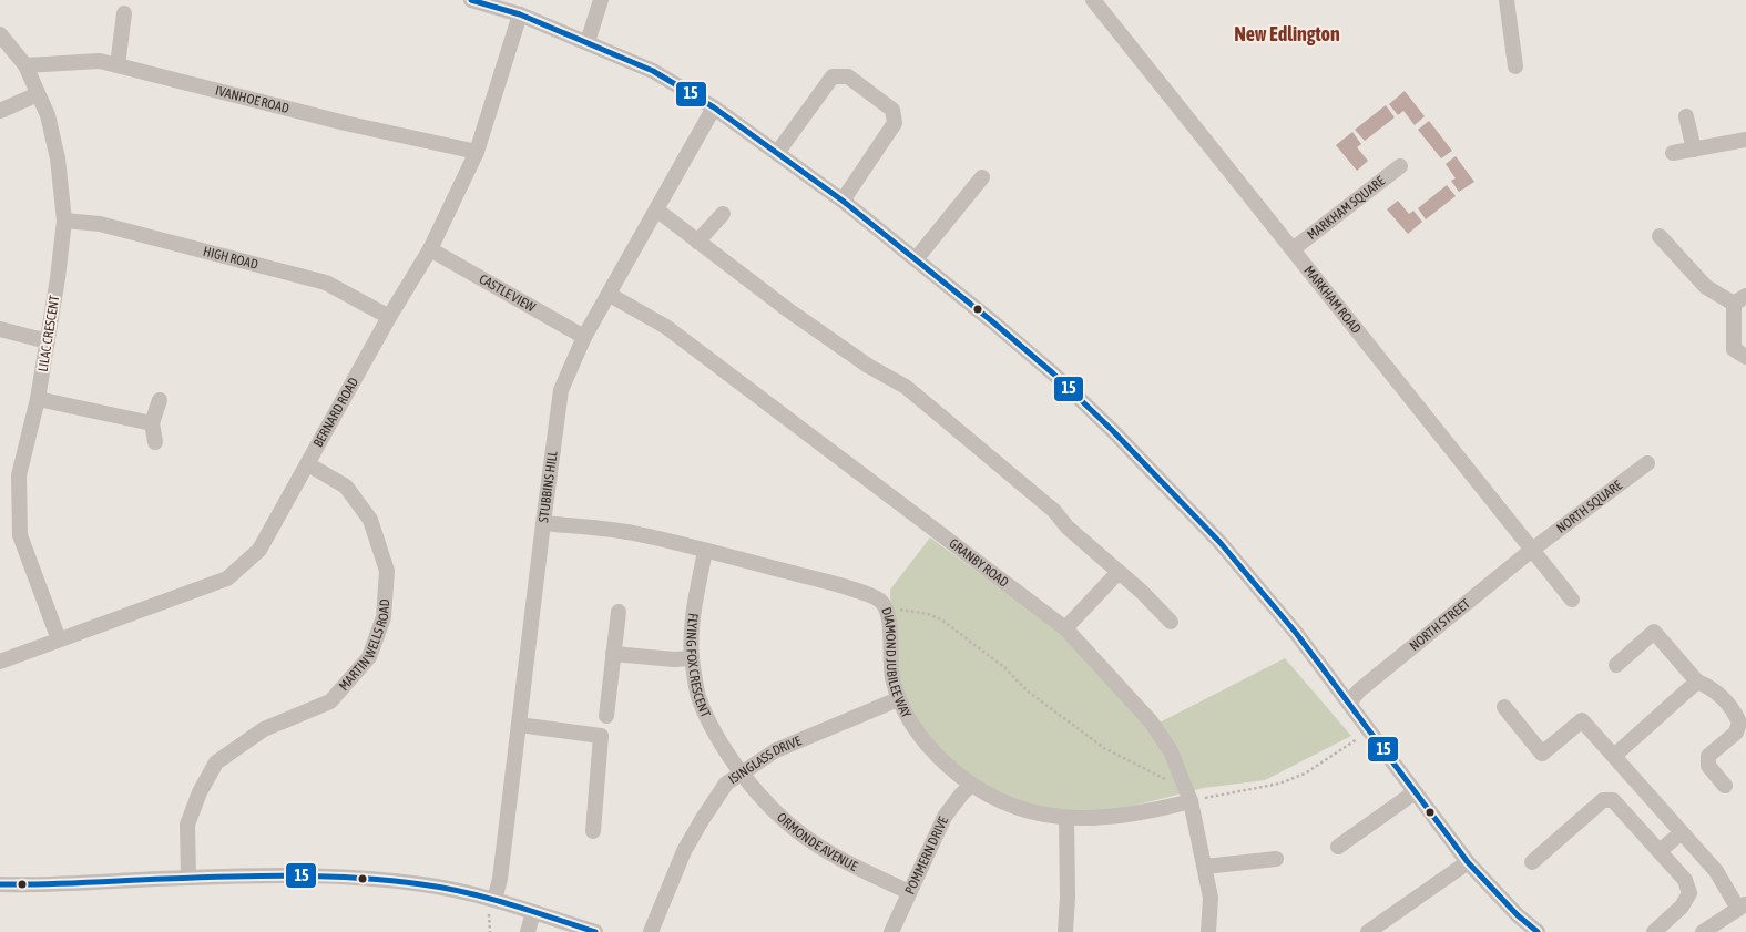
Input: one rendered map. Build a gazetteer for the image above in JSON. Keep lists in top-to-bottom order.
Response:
{
  "streets": {
    "street": [
      "IVANHOE ROAD",
      "MARKHAM SQUARE",
      "HIGH ROAD",
      "CASTLE VIEW",
      "MARKHAM ROAD",
      "LILAC CRESCENT",
      "BERNARD ROAD",
      "STUBBINS HILL",
      "NORTH SQUARE",
      "GRANBY ROAD",
      "NORTH STREET",
      "MARTIN WELLS ROAD",
      "DIAMOND JUBILEE WAY",
      "FLYING FOX CRESCENT",
      "ISINGLASS DRIVE",
      "ORMONDE AVENUE",
      "POMMERN DRIVE"
    ]
  },
  "crossings": [
    ["IVANHOE ROAD", "LILAC CRESCENT"],
    ["IVANHOE ROAD", "BERNARD ROAD"],
    ["MARKHAM SQUARE", "MARKHAM ROAD"],
    ["HIGH ROAD", "LILAC CRESCENT"],
    ["HIGH ROAD", "BERNARD ROAD"],
    ["CASTLE VIEW", "BERNARD ROAD"],
    ["CASTLE VIEW", "STUBBINS HILL"],
    ["MARKHAM ROAD", "NORTH SQUARE"],
    ["MARKHAM ROAD", "NORTH STREET"],
    ["LILAC CRESCENT", "BERNARD ROAD"],
    ["BERNARD ROAD", "MARTIN WELLS ROAD"],
    ["STUBBINS HILL", "GRANBY ROAD"],
    ["STUBBINS HILL", "DIAMOND JUBILEE WAY"],
    ["NORTH SQUARE", "NORTH STREET"],
    ["GRANBY ROAD", "DIAMOND JUBILEE WAY"],
    ["DIAMOND JUBILEE WAY", "FLYING FOX CRESCENT"],
    ["DIAMOND JUBILEE WAY", "ISINGLASS DRIVE"],
    ["DIAMOND JUBILEE WAY", "POMMERN DRIVE"],
    ["FLYING FOX CRESCENT", "ISINGLASS DRIVE"],
    ["FLYING FOX CRESCENT", "ORMONDE AVENUE"],
    ["ISINGLASS DRIVE", "ORMONDE AVENUE"],
    ["ORMONDE AVENUE", "POMMERN DRIVE"]
  ],
  "districts": ["New Edlington"],
  "lines": ["transit line 15"]
}
